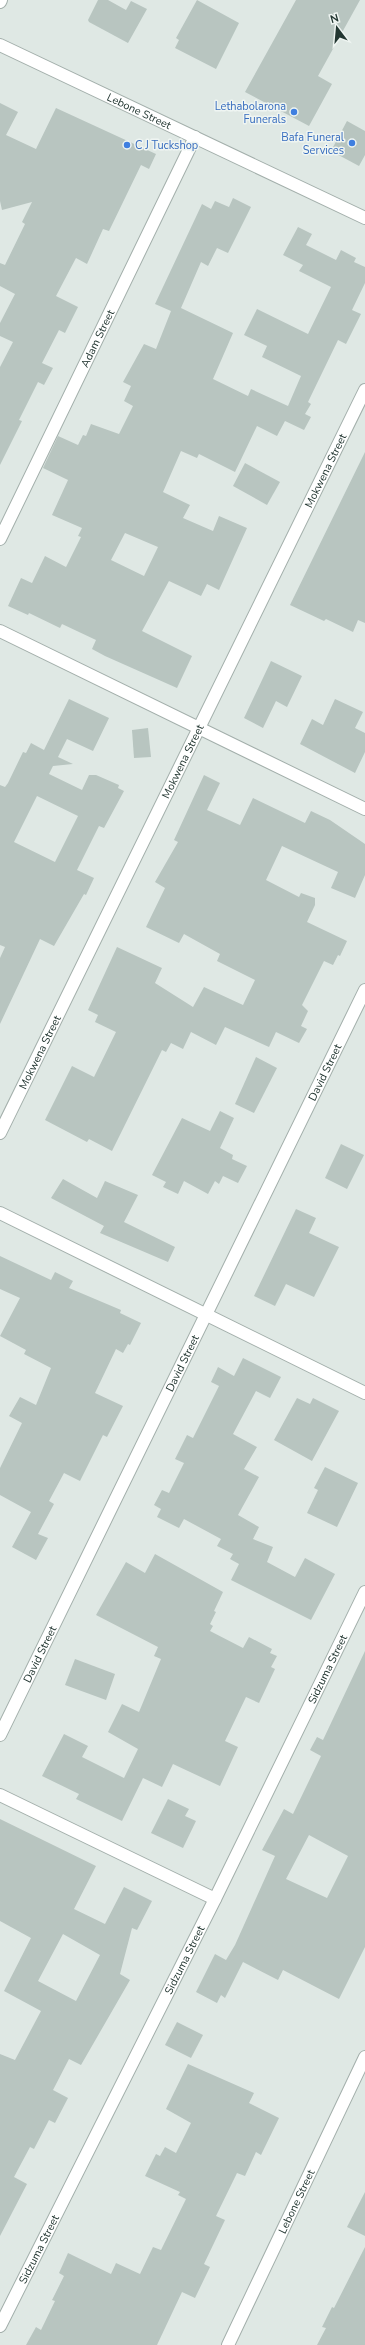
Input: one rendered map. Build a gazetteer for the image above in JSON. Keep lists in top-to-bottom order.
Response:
{
  "streets": {
    "street": [
      "Lebone Street",
      "Adam Street",
      "Mokwena Street",
      "David Street",
      "Sidzuma Street"
    ]
  },
  "crossings": [
    ["Lebone Street", "Adam Street"]
  ],
  "places": ["Lethabolarona Funerals", "Bafa Funeral Services", "C J Tuckshop"],
  "north": "top"
}
